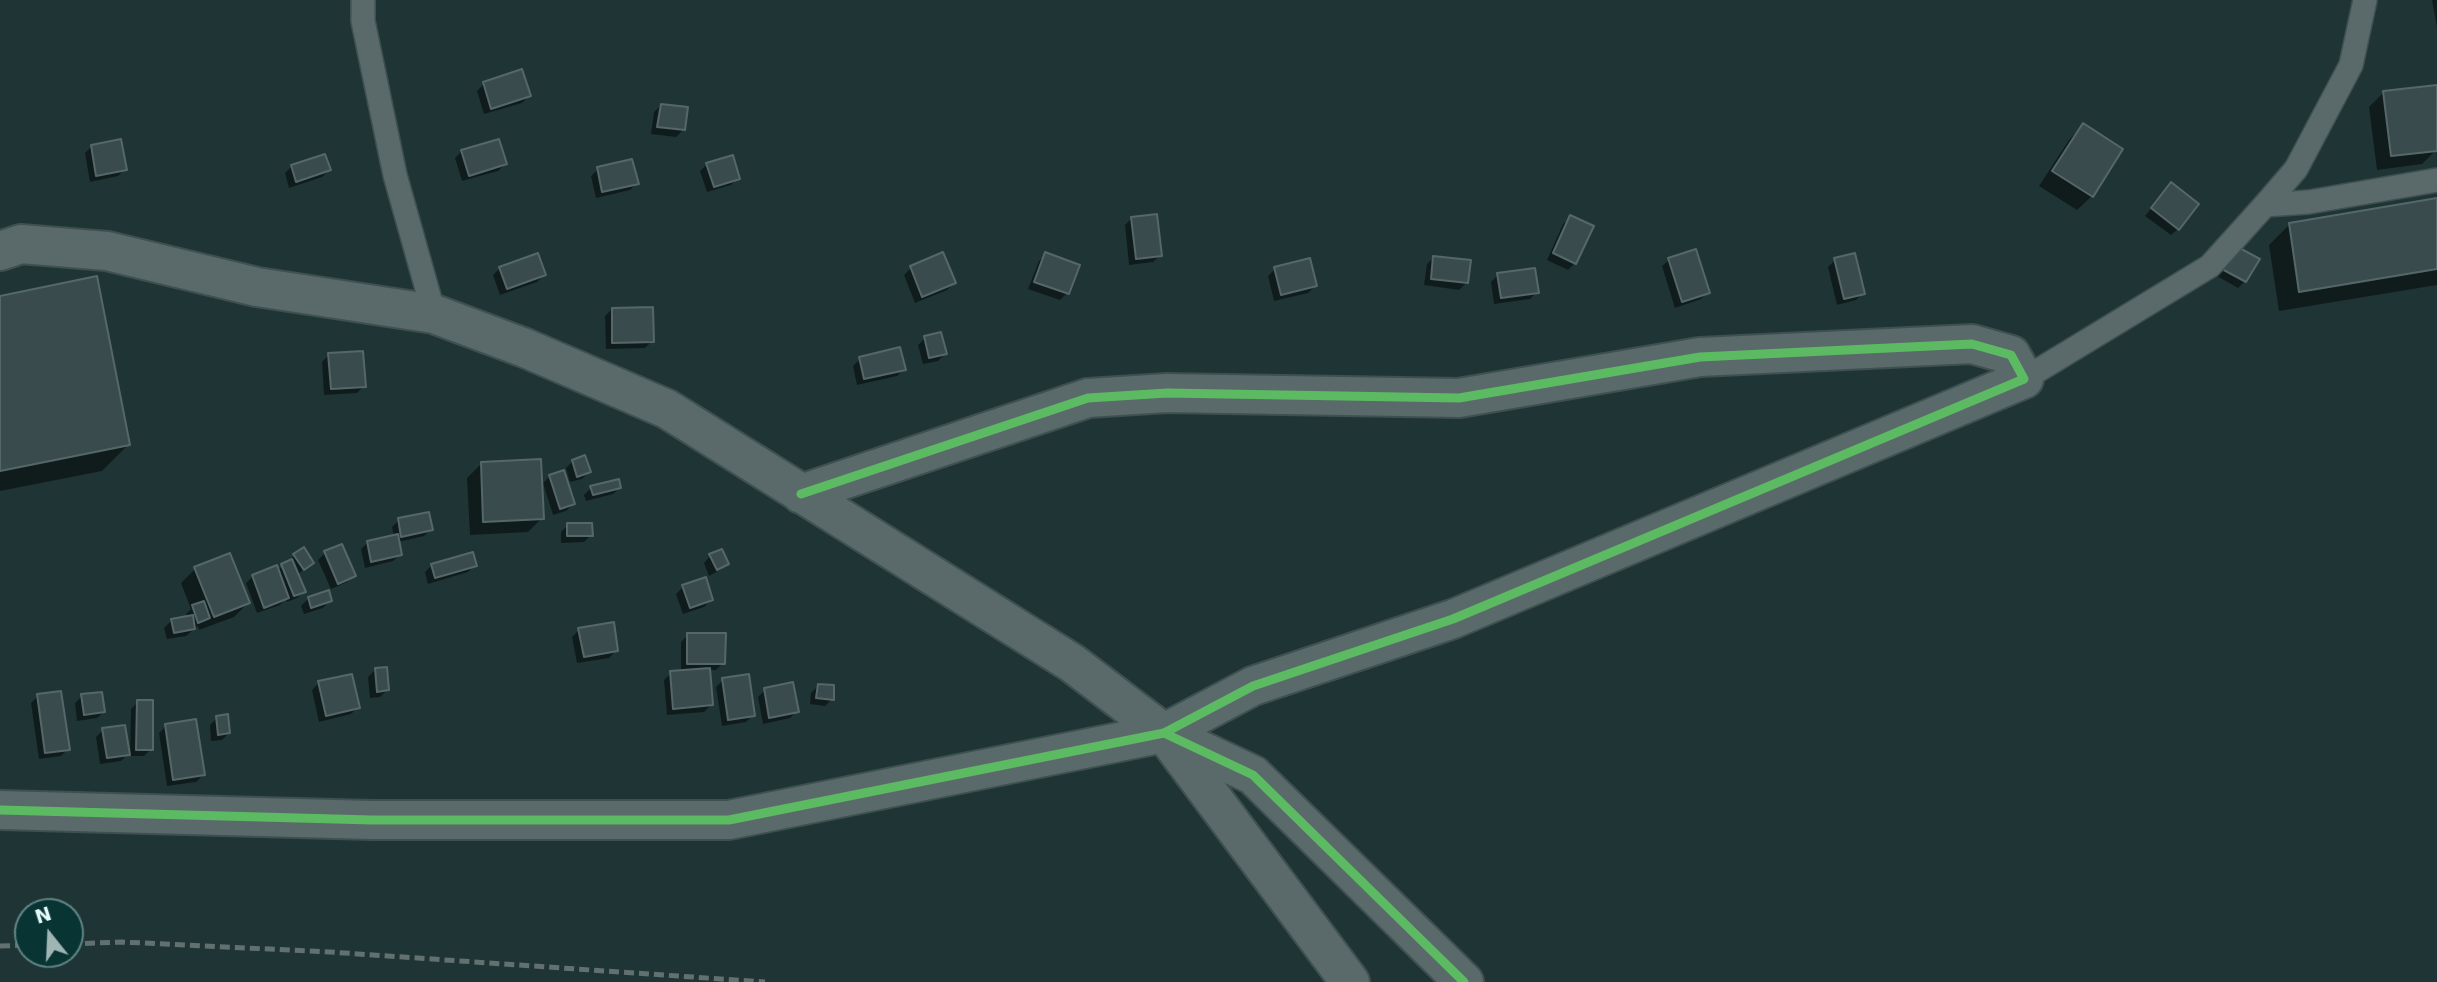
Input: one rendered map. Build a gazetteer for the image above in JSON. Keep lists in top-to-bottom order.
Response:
{
  "north": "top"
}
